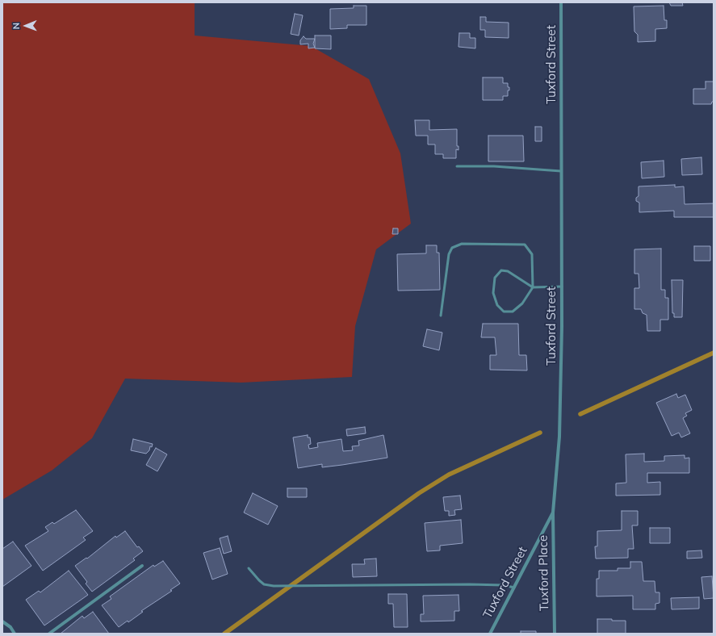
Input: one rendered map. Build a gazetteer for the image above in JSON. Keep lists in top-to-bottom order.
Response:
{
  "streets": {
    "street": ["Tuxford Street", "Tuxford Place"]
  },
  "crossings": [
    ["Tuxford Street", "Tuxford Place"]
  ],
  "north": "left"
}
